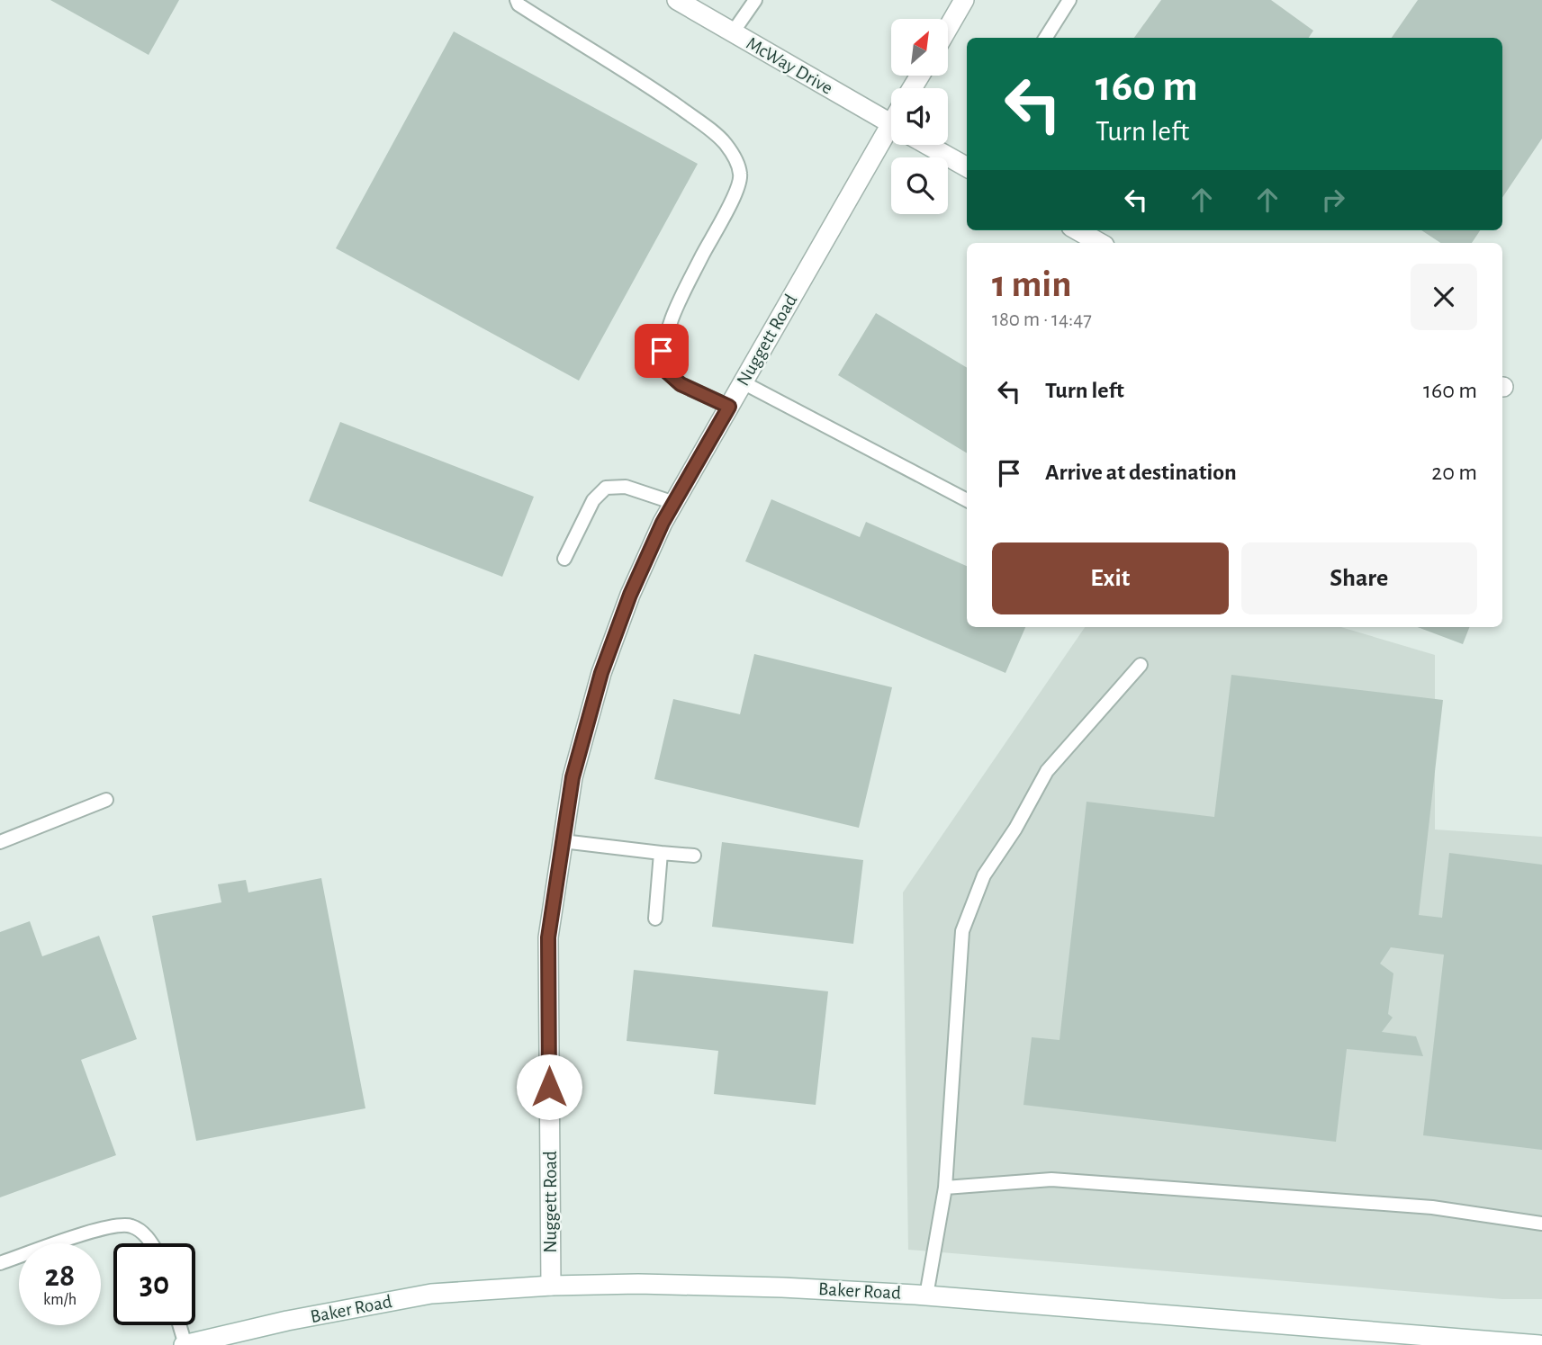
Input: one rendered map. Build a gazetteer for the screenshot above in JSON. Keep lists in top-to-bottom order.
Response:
{
  "streets": {
    "street": ["McWay Drive", "Nuggett Road", "Baker Road"]
  },
  "crossings": [
    ["Nuggett Road", "Baker Road"]
  ],
  "north": "top right",
  "page": {
    "turn": ["160 m", "Turn left"],
    "heading": ["1 min", "180 m · 14:47"],
    "list": [
      {
        "name": "Turn left",
        "value": "160 m"
      },
      {
        "name": "Arrive at destination",
        "value": "20 m"
      }
    ],
    "buttons": ["Exit", "Share"],
    "speed": "28 km/h",
    "limit": "30"
  }
}
